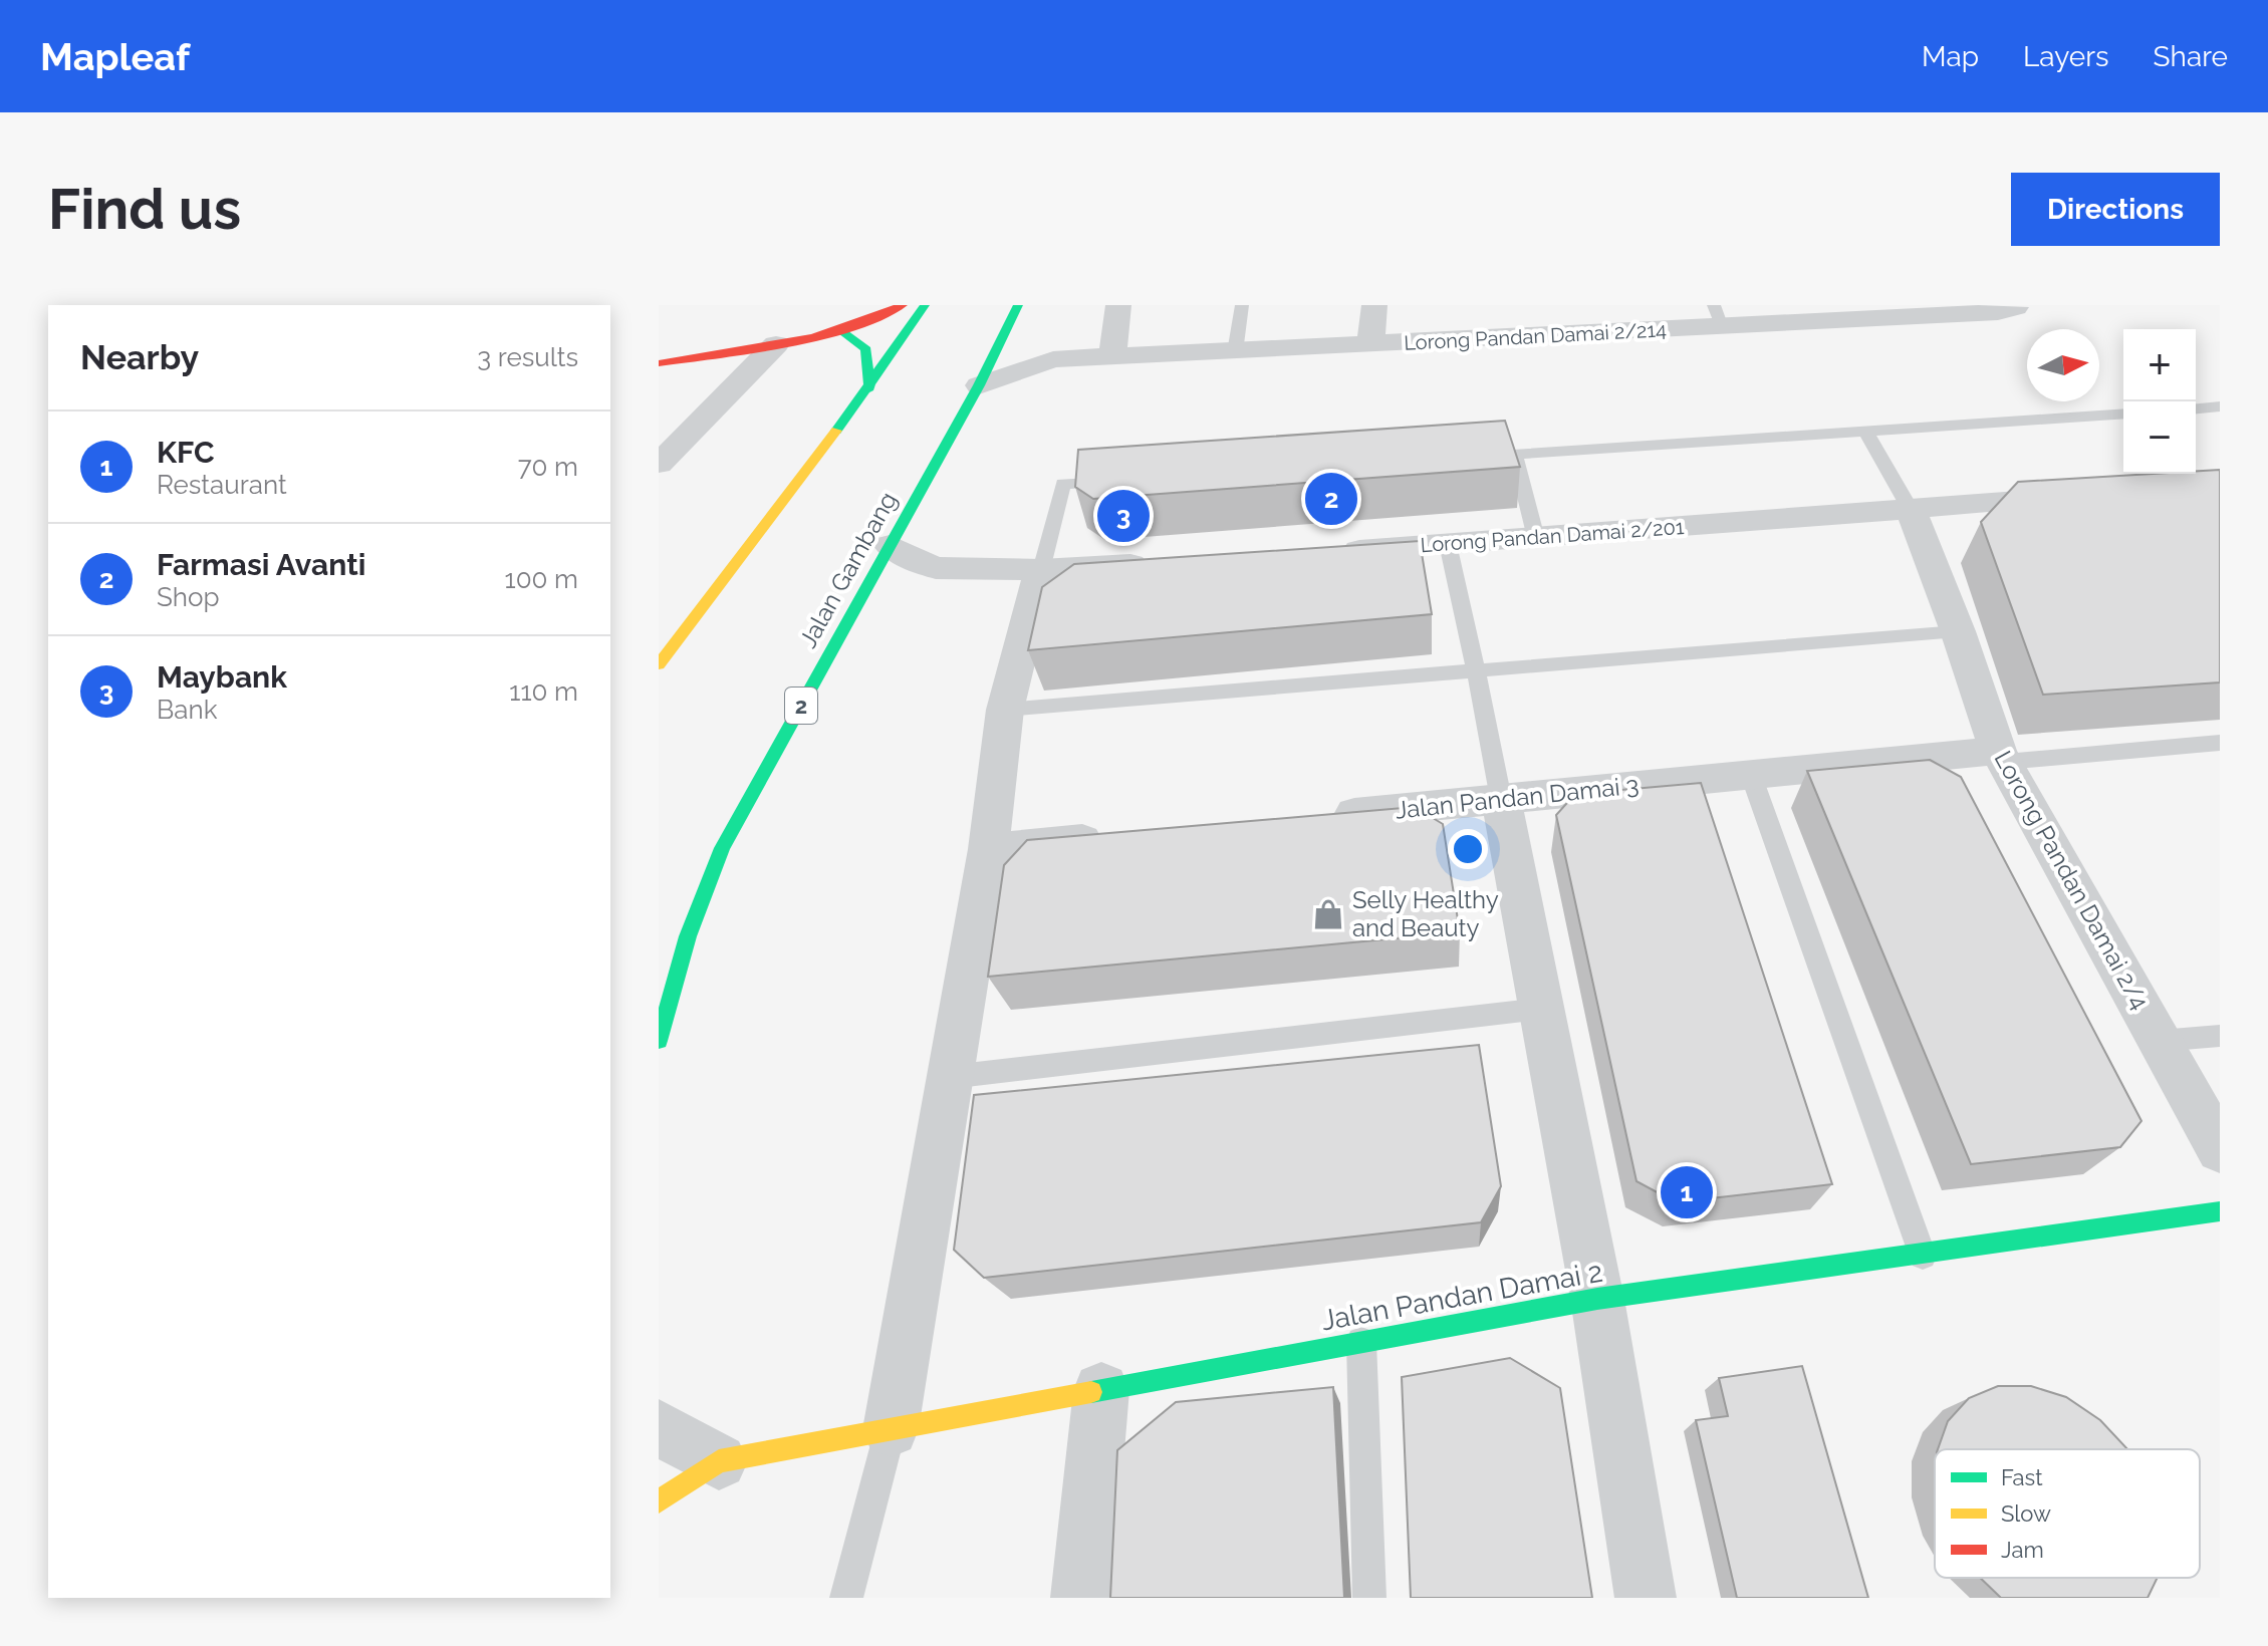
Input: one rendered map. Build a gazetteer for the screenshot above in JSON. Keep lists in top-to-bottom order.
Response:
{
  "streets": {
    "main road": ["Jalan Gambang", "2", "Jalan Pandan Damai 2"],
    "street": [
      "Lorong Pandan Damai 2/214",
      "Lorong Pandan Damai 2/201",
      "Jalan Pandan Damai 3",
      "Lorong Pandan Damai 2/4"
    ]
  },
  "crossings": [
    ["Lorong Pandan Damai 2/214", "Jalan Gambang"],
    ["Lorong Pandan Damai 2/201", "Lorong Pandan Damai 2/4"],
    ["Jalan Pandan Damai 3", "Lorong Pandan Damai 2/4"]
  ],
  "places": {
    "shop": ["Selly Healthy and Beauty"]
  },
  "legend": ["Fast", "Slow", "Jam"],
  "north": "right",
  "page": {
    "header": "Mapleaf",
    "nav": ["Map", "Layers", "Share"],
    "buttons": "Directions",
    "title": "Find us",
    "heading": ["Nearby", "3 results"],
    "map_buttons": ["+", "−"],
    "list": [
      {
        "mark": "1",
        "name": "KFC",
        "note": "Restaurant",
        "value": "70 m"
      },
      {
        "mark": "2",
        "name": "Farmasi Avanti",
        "note": "Shop",
        "value": "100 m"
      },
      {
        "mark": "3",
        "name": "Maybank",
        "note": "Bank",
        "value": "110 m"
      }
    ],
    "pins": ["2", "3", "1"]
  }
}
